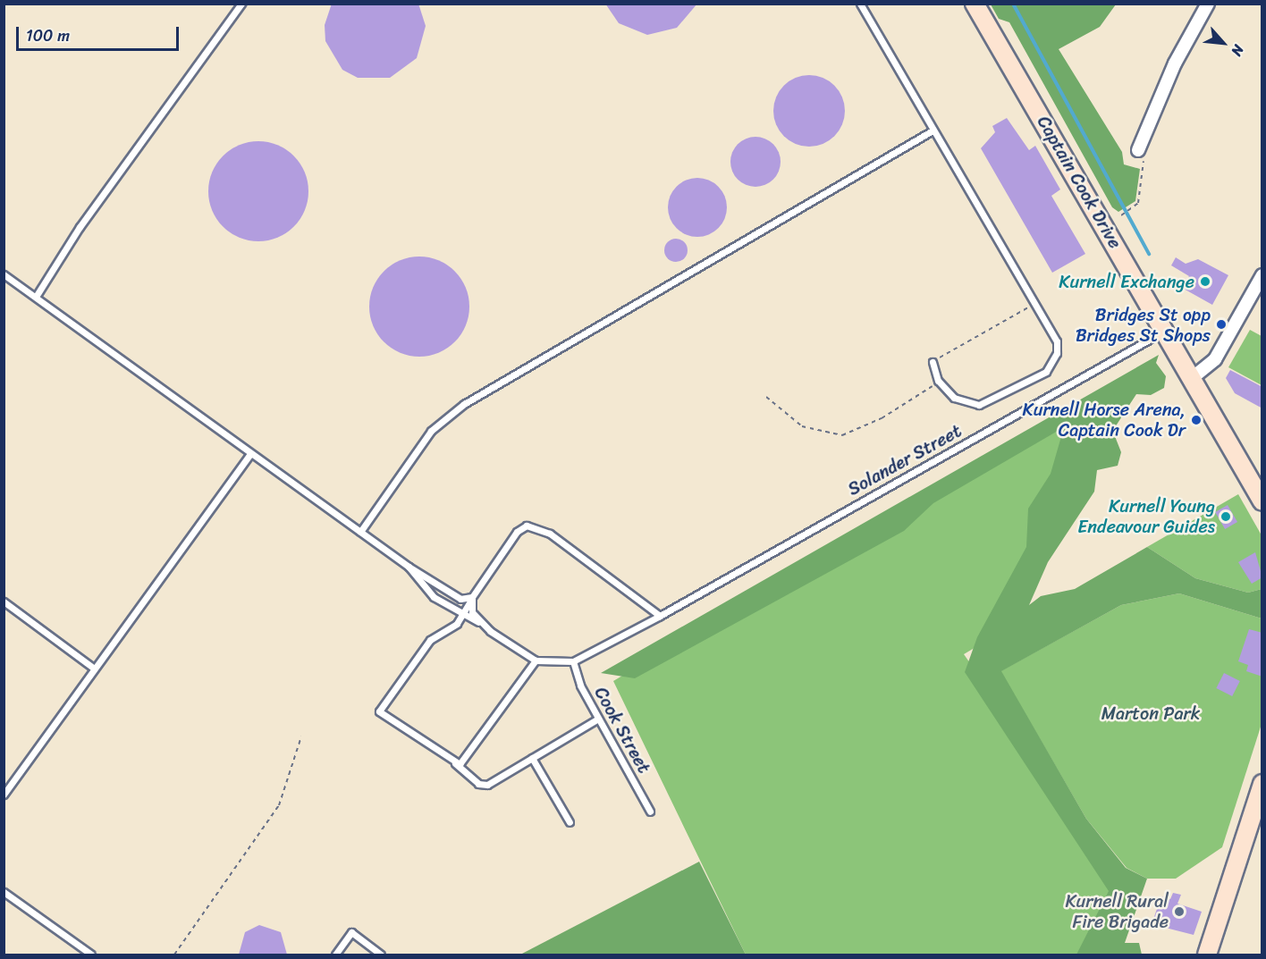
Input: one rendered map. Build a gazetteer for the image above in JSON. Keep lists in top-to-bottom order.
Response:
{
  "streets": {
    "main road": ["Captain Cook Drive"],
    "lane": ["Solander Street", "Cook Street"]
  },
  "crossings": [
    ["Captain Cook Drive", "Solander Street"],
    ["Solander Street", "Cook Street"]
  ],
  "parks": ["Marton Park"],
  "places": [
    "Kurnell Exchange",
    "Bridges St opp Bridges St Shops",
    "Kurnell Horse Arena, Captain Cook Dr",
    "Kurnell Young Endeavour Guides",
    "Kurnell Rural Fire Brigade"
  ],
  "scale_bar": "100 m",
  "north": "bottom right"
}
